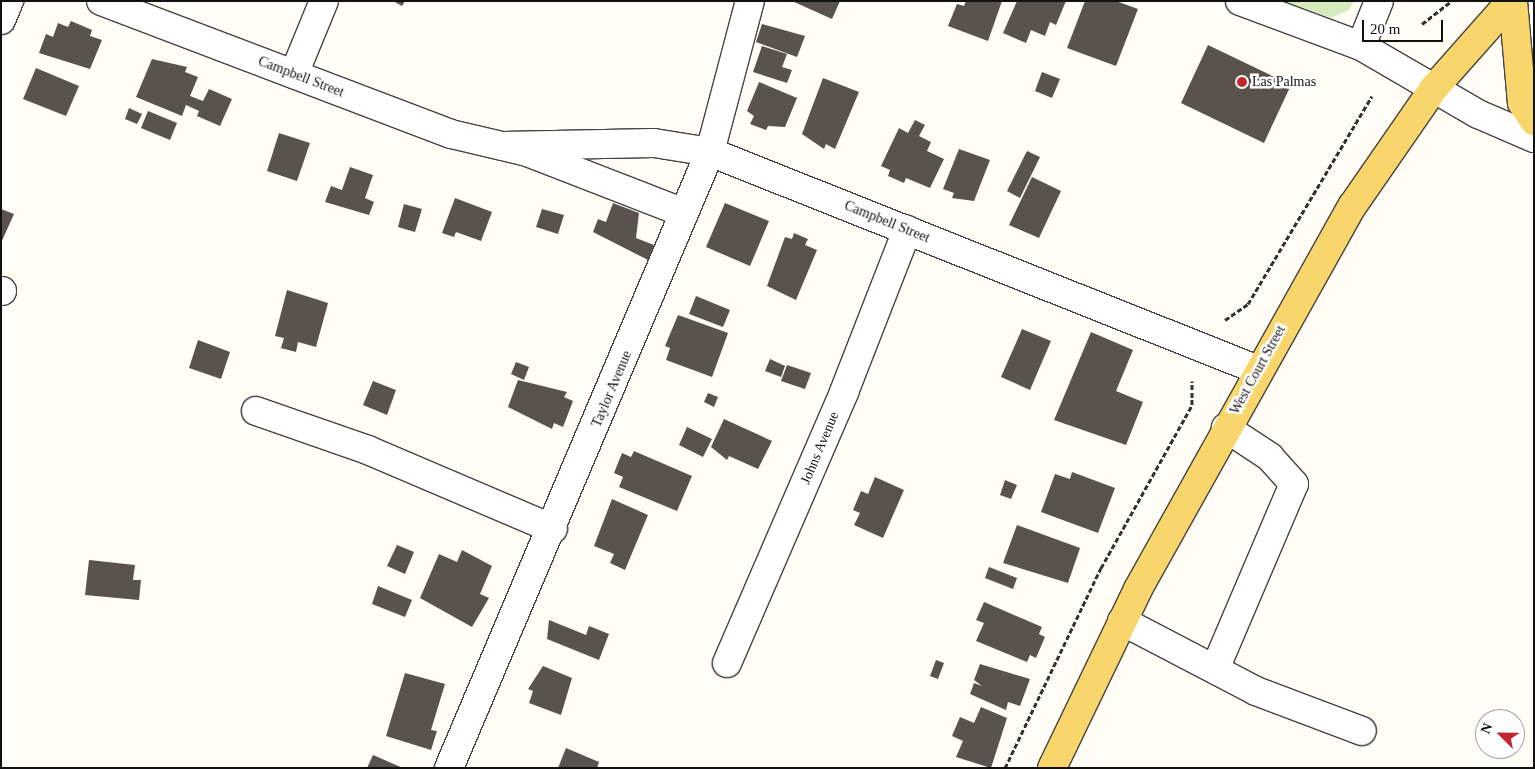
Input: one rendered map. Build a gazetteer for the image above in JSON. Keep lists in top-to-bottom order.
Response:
{
  "streets": {
    "main road": ["West Court Street"],
    "street": ["Campbell Street", "Taylor Avenue", "Johns Avenue"]
  },
  "crossings": [
    ["Campbell Street", "West Court Street"],
    ["Campbell Street", "Taylor Avenue"],
    ["Campbell Street", "Johns Avenue"]
  ],
  "places": ["Las Palmas"],
  "scale_bar": "20 m",
  "north": "top left"
}
